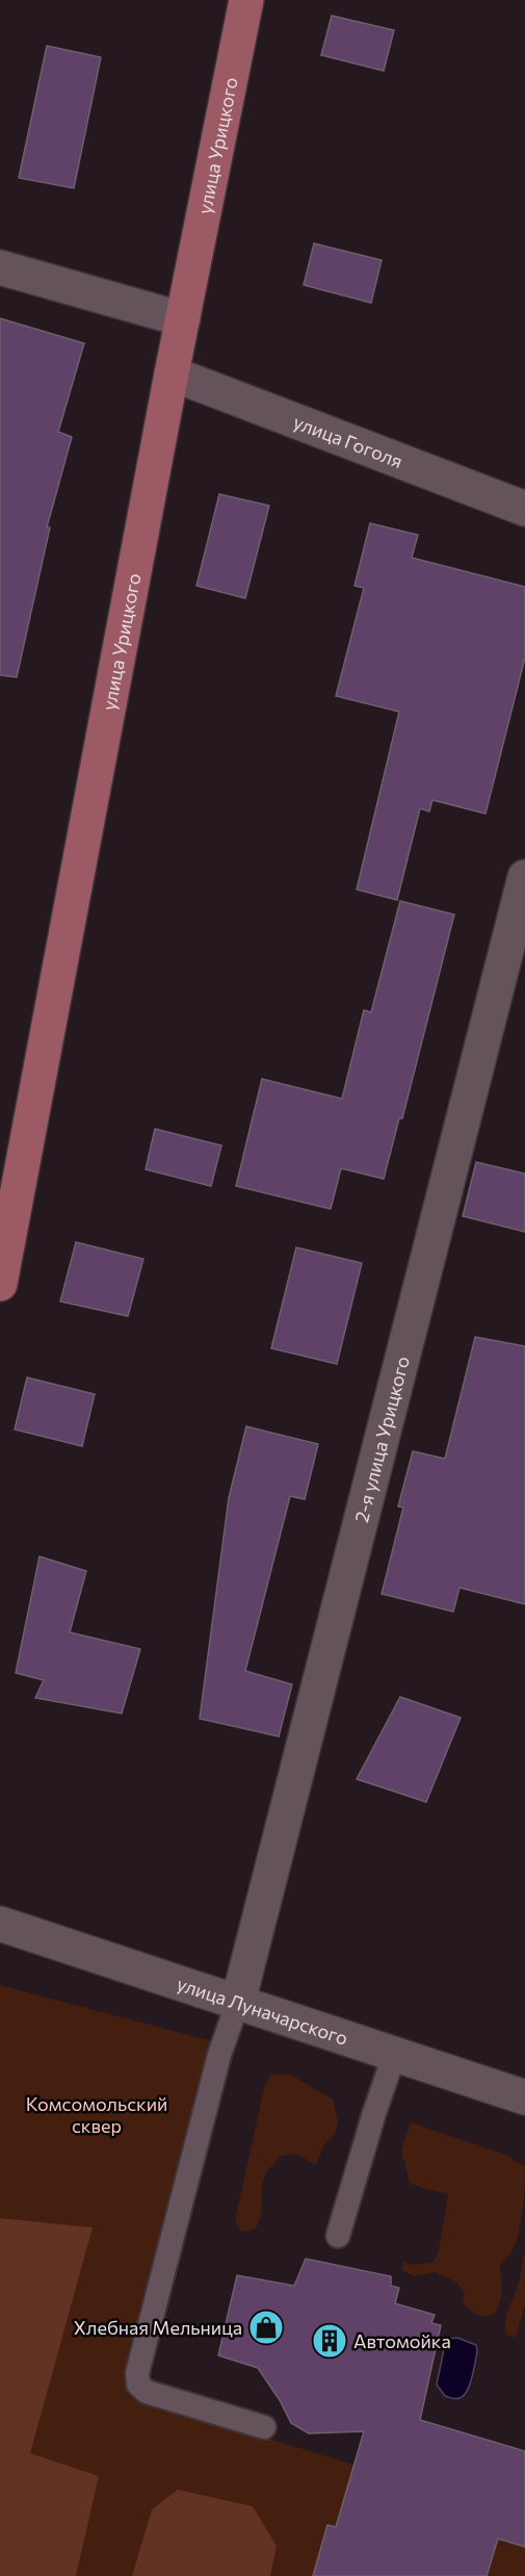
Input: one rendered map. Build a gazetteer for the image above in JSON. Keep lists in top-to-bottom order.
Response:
{
  "streets": {
    "main road": ["улица Урицкого"],
    "street": ["улица Гоголя", "2-я улица Урицкого", "улица Луначарского"]
  },
  "crossings": [
    ["улица Урицкого", "улица Гоголя"],
    ["2-я улица Урицкого", "улица Луначарского"]
  ],
  "parks": ["Комсомольский сквер"],
  "places": {
    "shop": ["Хлебная Мельница"],
    "building": ["Автомойка"]
  }
}
